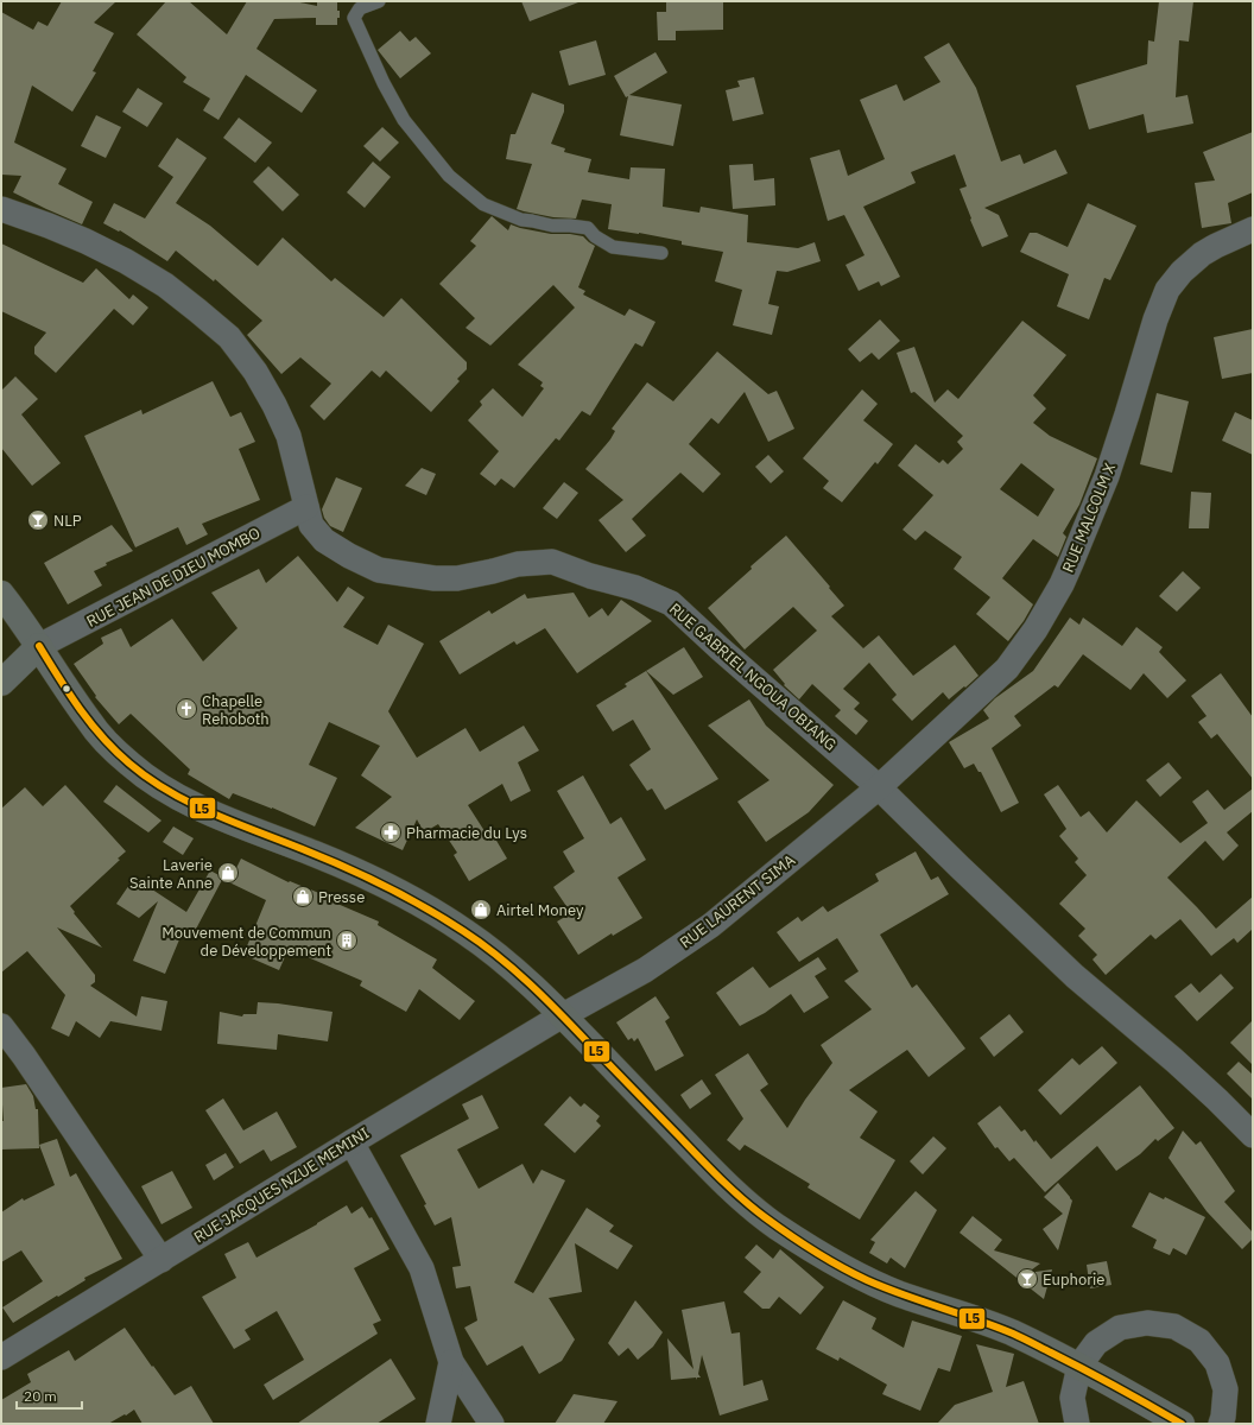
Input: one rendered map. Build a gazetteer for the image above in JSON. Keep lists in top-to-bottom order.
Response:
{
  "streets": {
    "street": [
      "RUE MALCOLM X",
      "RUE JEAN DE DIEU MOMBO",
      "RUE GABRIEL NGOUA OBIANG",
      "RUE LAURENT SIMA",
      "RUE JACQUES NZUE MEMINI"
    ]
  },
  "crossings": [
    ["RUE MALCOLM X", "RUE GABRIEL NGOUA OBIANG"],
    ["RUE MALCOLM X", "RUE LAURENT SIMA"],
    ["RUE JEAN DE DIEU MOMBO", "RUE GABRIEL NGOUA OBIANG"],
    ["RUE GABRIEL NGOUA OBIANG", "RUE LAURENT SIMA"],
    ["RUE LAURENT SIMA", "RUE JACQUES NZUE MEMINI"]
  ],
  "places": {
    "bar": ["NLP", "Euphorie"],
    "church": ["Chapelle Rehoboth"],
    "pharmacy": ["Pharmacie du Lys"],
    "shop": ["Laverie Sainte Anne", "Presse", "Airtel Money"],
    "building": ["Mouvement de Commun de Développement"]
  },
  "lines": ["transit line L5"],
  "scale_bar": "20 m"
}
